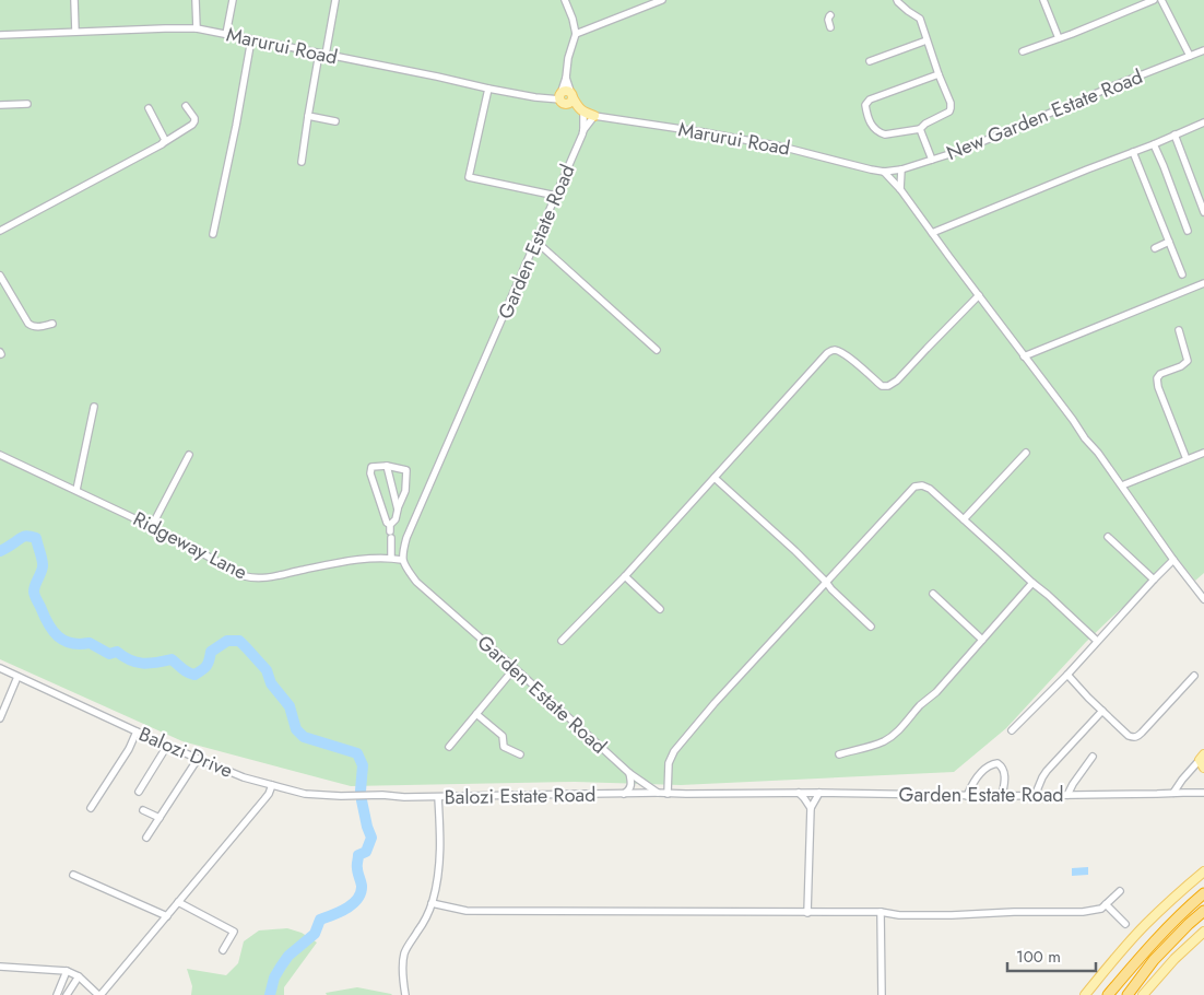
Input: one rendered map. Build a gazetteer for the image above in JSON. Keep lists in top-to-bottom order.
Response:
{
  "streets": {
    "main road": ["Marurui Road", "Garden Estate Road"],
    "street": [
      "New Garden Estate Road",
      "Ridgeway Lane",
      "Balozi Drive",
      "Balozi Estate Road"
    ]
  },
  "crossings": [
    ["Marurui Road", "New Garden Estate Road"],
    ["Marurui Road", "Garden Estate Road"],
    ["Garden Estate Road", "Ridgeway Lane"],
    ["Garden Estate Road", "Balozi Estate Road"],
    ["Balozi Drive", "Balozi Estate Road"]
  ],
  "scale_bar": "100 m"
}
